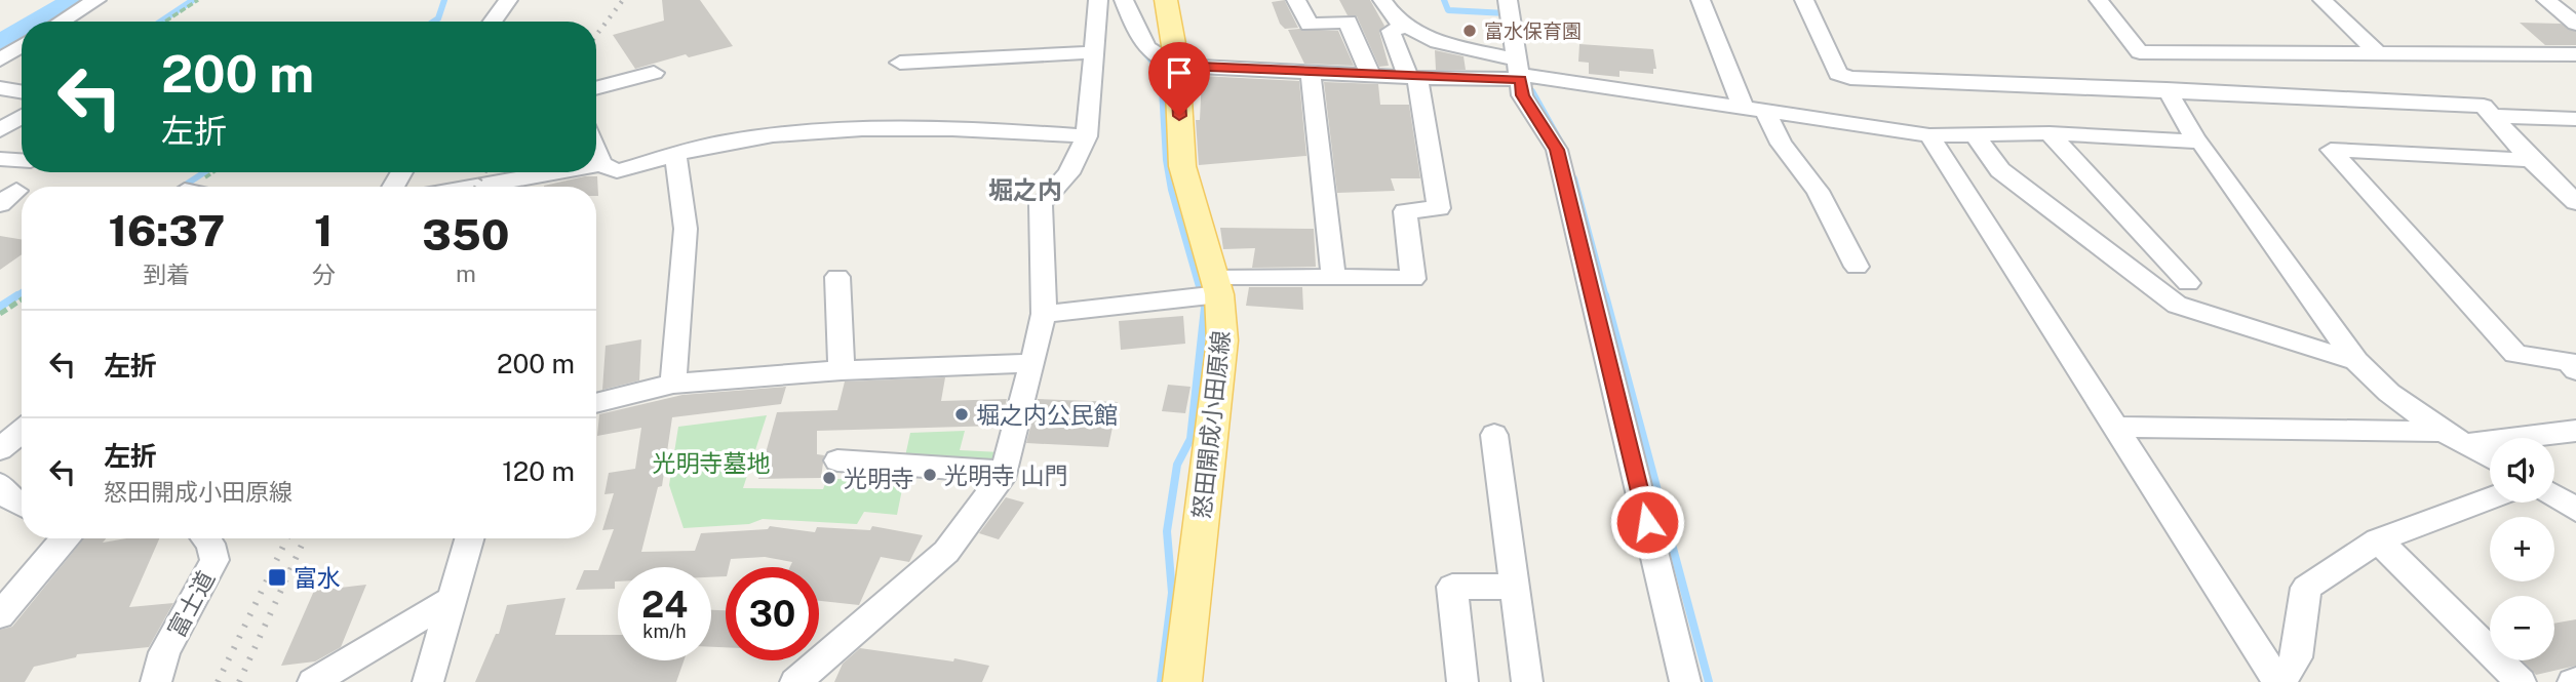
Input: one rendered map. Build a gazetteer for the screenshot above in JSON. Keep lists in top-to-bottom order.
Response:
{
  "streets": {
    "main road": ["怒田開成小田原線"],
    "street": ["富士道"]
  },
  "districts": ["堀之内"],
  "parks": ["光明寺墓地"],
  "places": {
    "other": [
      "富水保育園",
      "堀之内公民館",
      "光明寺 山門",
      "光明寺"
    ],
    "transit": ["富水"]
  },
  "page": {
    "turn": ["200 m", "左折"],
    "eta": [
      "16:37",
      "到着",
      "1",
      "分",
      "350",
      "m"
    ],
    "list": [
      {
        "name": "左折",
        "value": "200 m"
      },
      {
        "name": "左折",
        "note": "怒田開成小田原線",
        "value": "120 m"
      }
    ],
    "map_buttons": ["+", "−"],
    "speed": "24 km/h",
    "limit": "30"
  }
}
